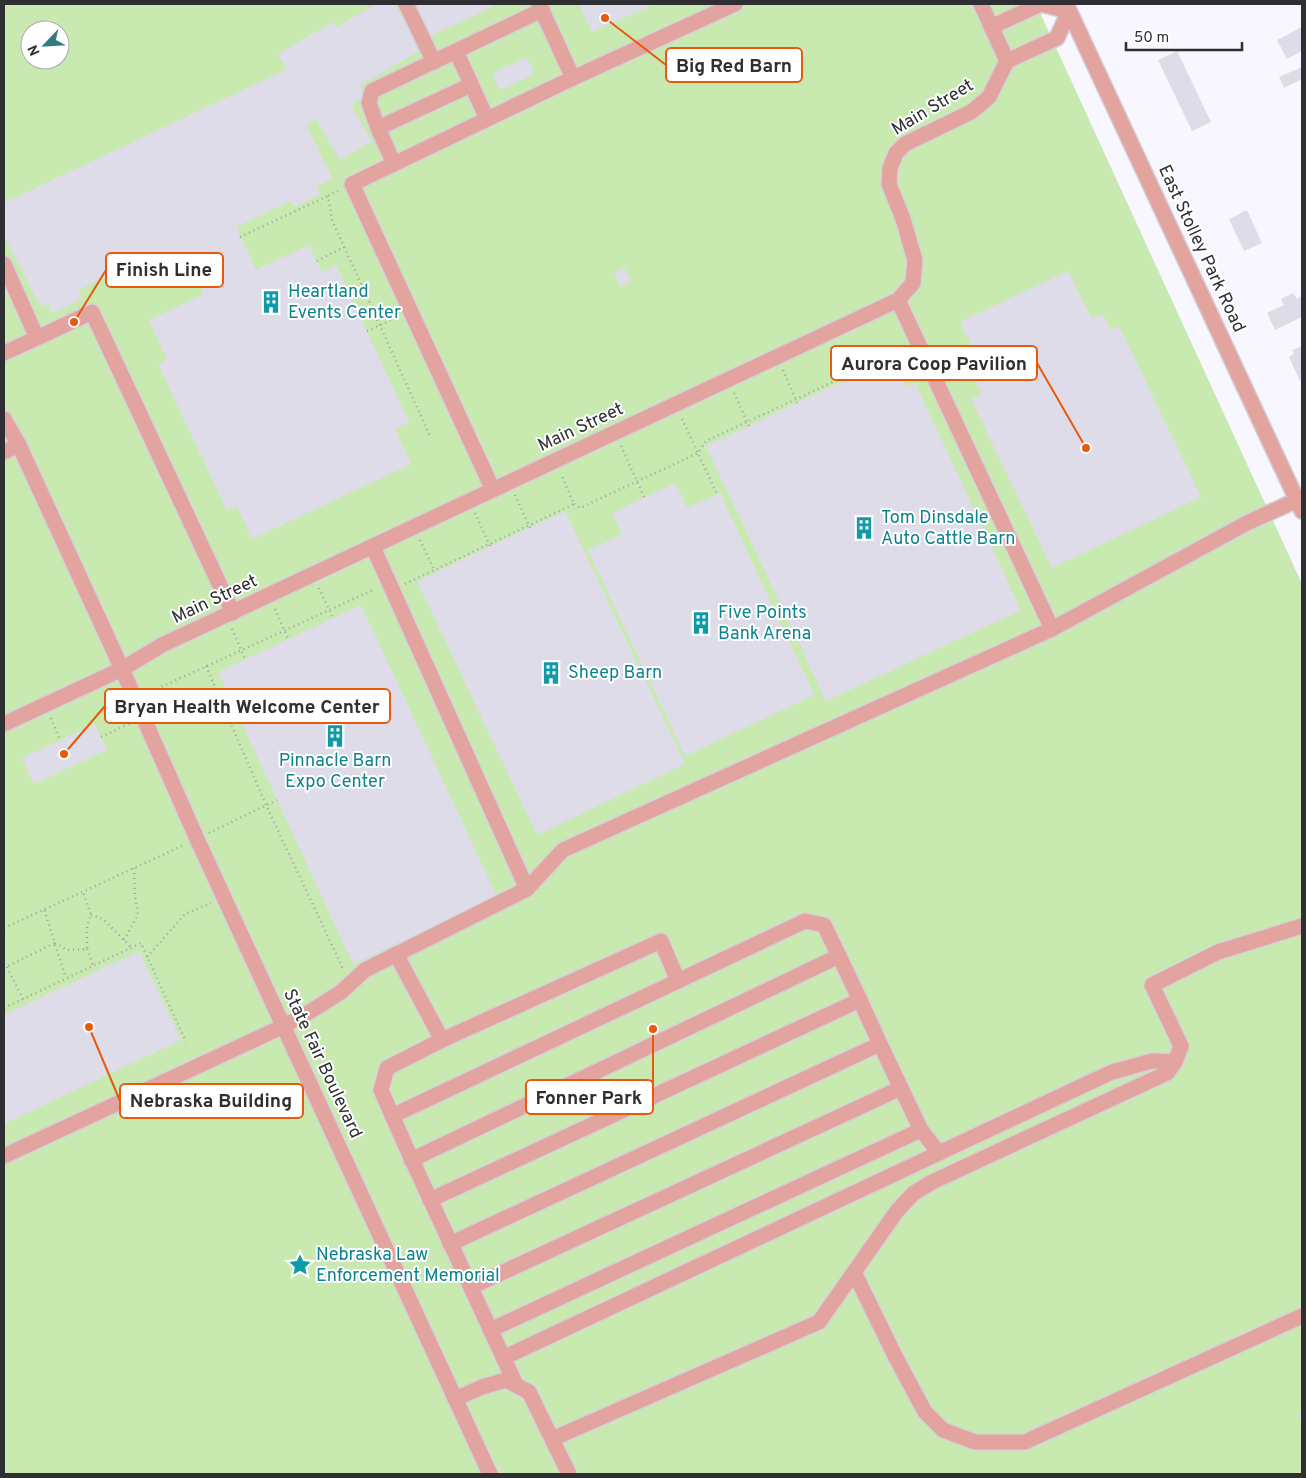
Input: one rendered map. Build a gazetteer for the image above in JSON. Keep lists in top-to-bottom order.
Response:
{
  "streets": {
    "street": ["Main Street", "East Stolley Park Road", "State Fair Boulevard"]
  },
  "crossings": [
    ["Main Street", "State Fair Boulevard"]
  ],
  "places": {
    "other": [
      "Big Red Barn",
      "Finish Line",
      "Aurora Coop Pavilion",
      "Bryan Health Welcome Center",
      "Nebraska Building",
      "Fonner Park"
    ],
    "building": [
      "Heartland Events Center",
      "Tom Dinsdale Auto Cattle Barn",
      "Five Points Bank Arena",
      "Sheep Barn",
      "Pinnacle Barn Expo Center"
    ],
    "place": ["Nebraska Law Enforcement Memorial"]
  },
  "scale_bar": "50 m",
  "north": "bottom left"
}
